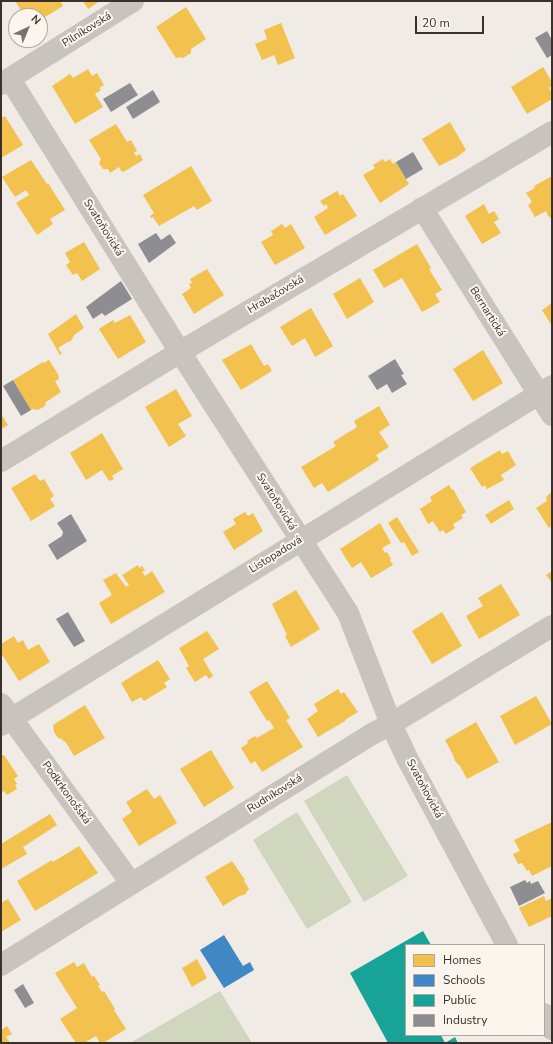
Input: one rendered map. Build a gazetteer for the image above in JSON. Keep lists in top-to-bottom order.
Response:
{
  "streets": {
    "street": [
      "Pilníkovská",
      "Svatoňovická",
      "Hrabačovská",
      "Bernartická",
      "Listopadová",
      "Podkrkonošská",
      "Rudníkovská"
    ]
  },
  "crossings": [
    ["Pilníkovská", "Svatoňovická"],
    ["Svatoňovická", "Hrabačovská"],
    ["Svatoňovická", "Listopadová"],
    ["Svatoňovická", "Rudníkovská"],
    ["Hrabačovská", "Bernartická"],
    ["Bernartická", "Listopadová"],
    ["Listopadová", "Podkrkonošská"],
    ["Podkrkonošská", "Rudníkovská"]
  ],
  "legend": [
    "Homes",
    "Schools",
    "Public",
    "Industry"
  ],
  "scale_bar": "20 m",
  "north": "top right"
}
